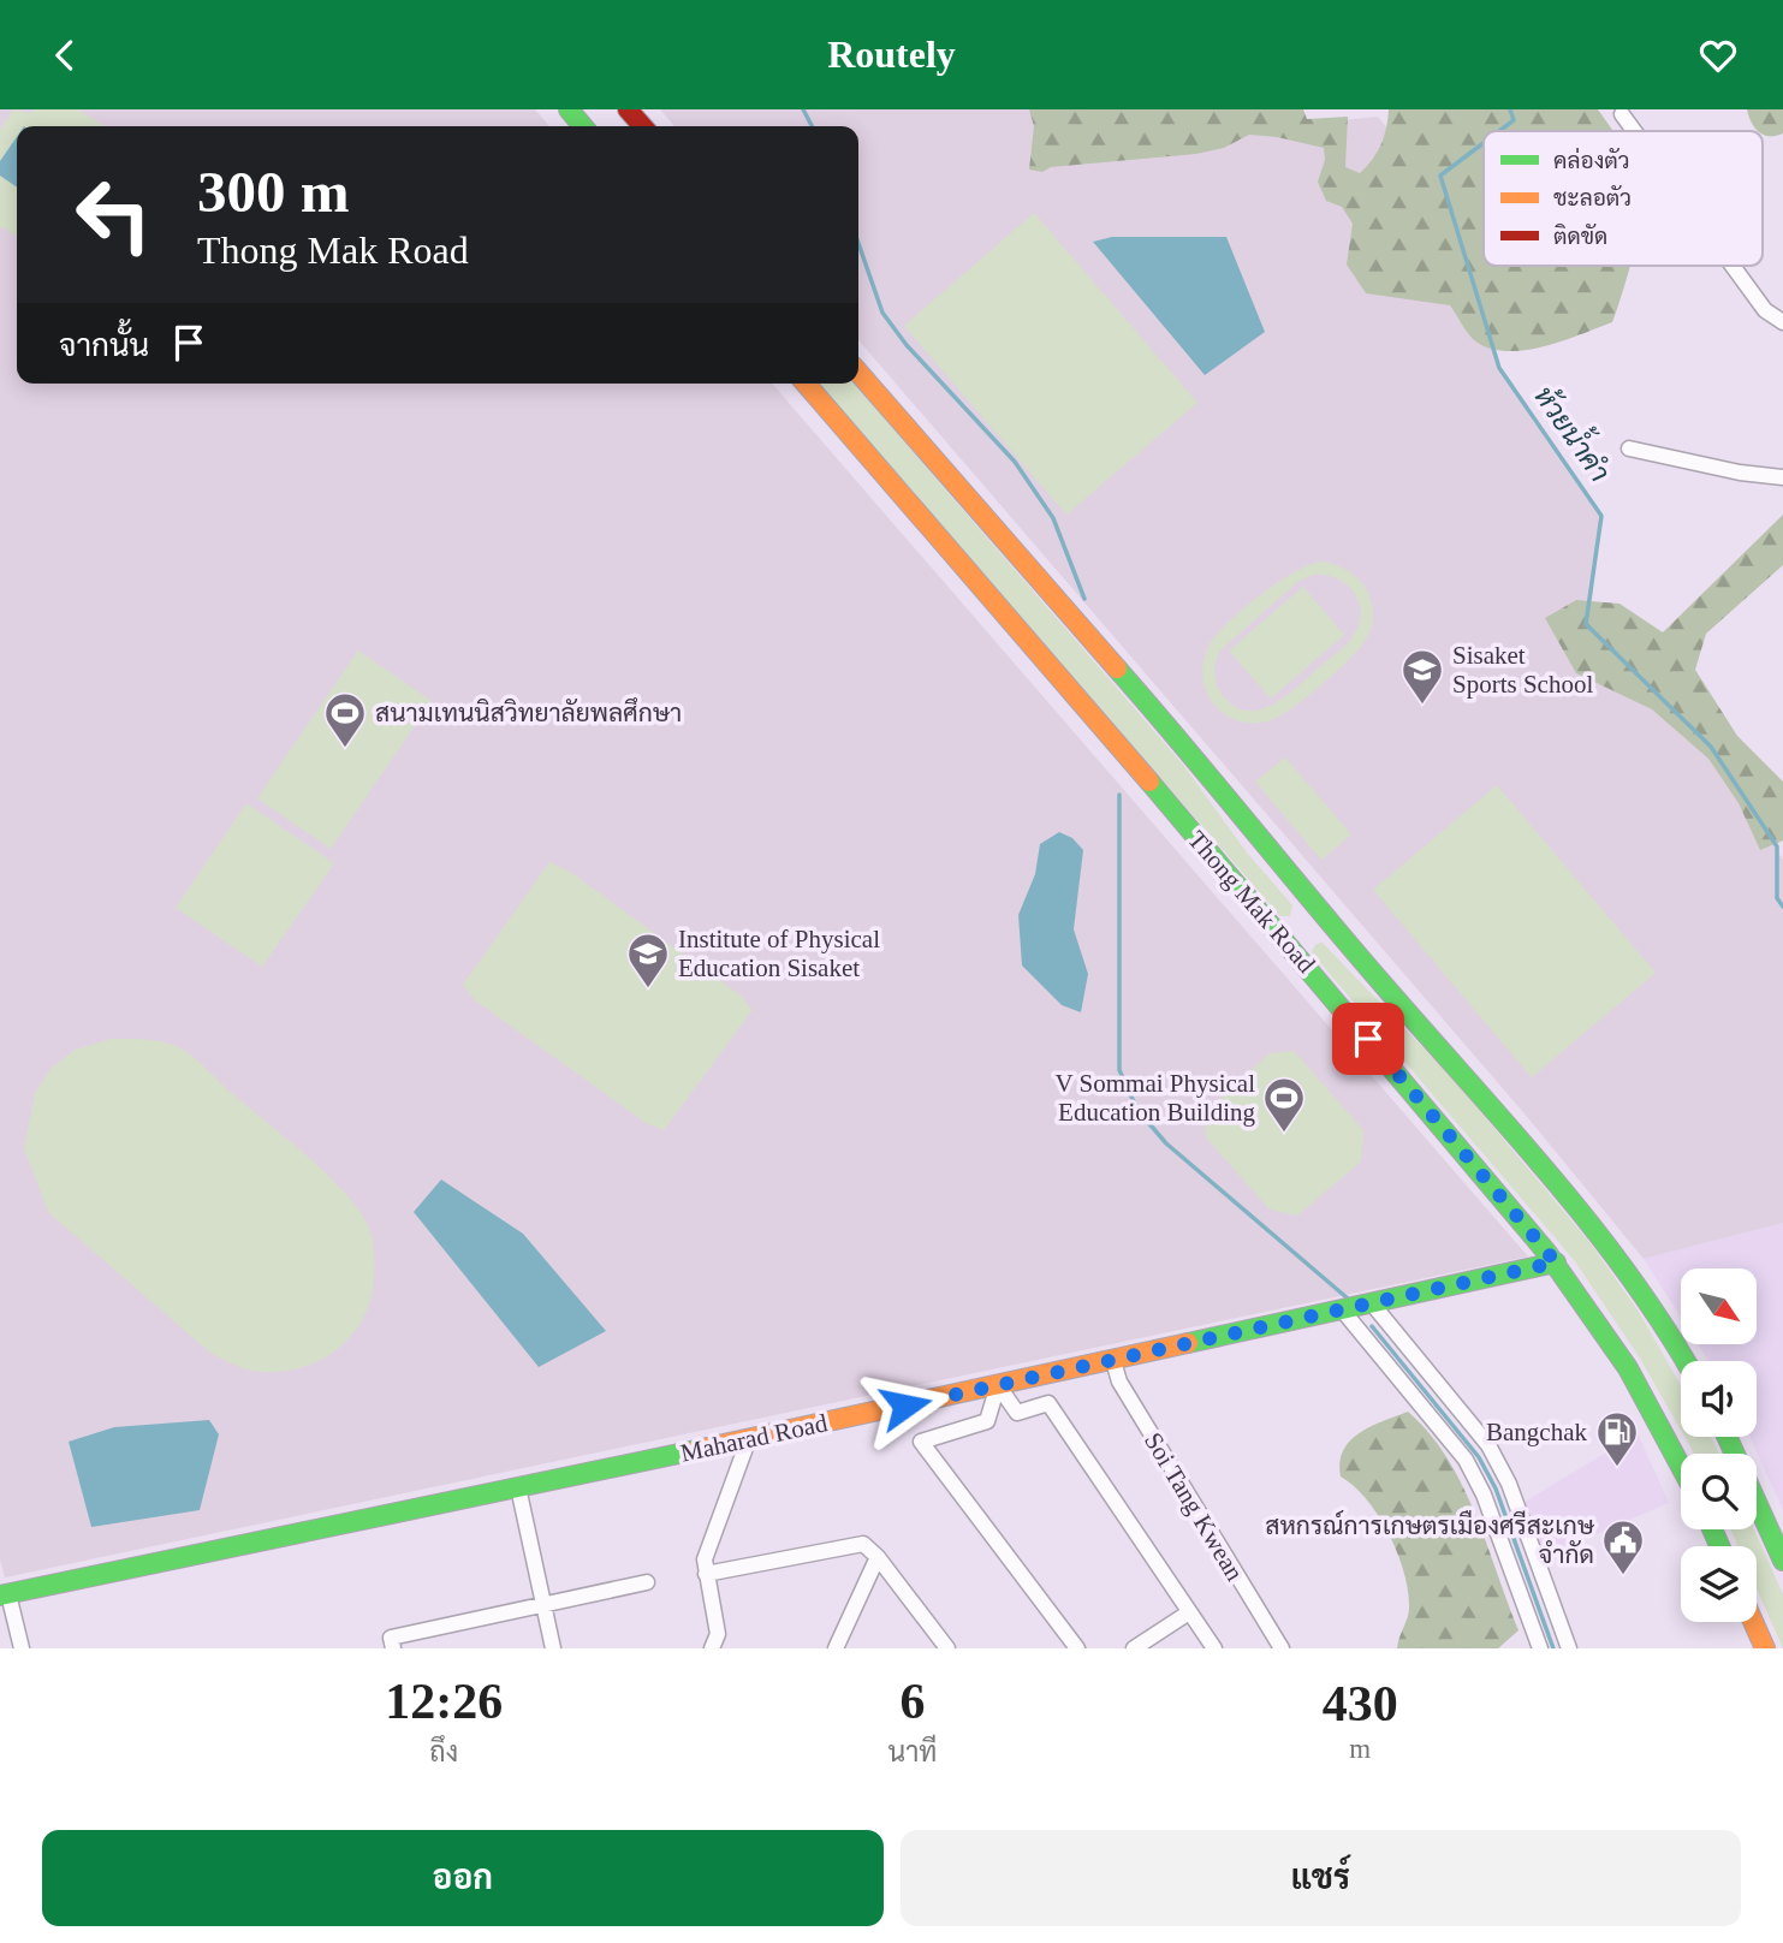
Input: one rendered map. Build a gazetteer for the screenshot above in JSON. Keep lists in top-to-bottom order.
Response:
{
  "streets": {
    "main road": ["Thong Mak Road", "Maharad Road"],
    "street": ["Soi Tang Kwean"]
  },
  "crossings": [
    ["Thong Mak Road", "Maharad Road"],
    ["Maharad Road", "Soi Tang Kwean"]
  ],
  "water": ["ห้วยน้ำคำ"],
  "places": {
    "school or university": ["Sisaket Sports School", "Institute of Physical Education Sisaket"],
    "sports": ["สนามเทนนิสวิทยาลัยพลศึกษา", "V Sommai Physical Education Building"],
    "fuel station": ["Bangchak"],
    "public building": ["สหกรณ์การเกษตรเมืองศรีสะเกษ จำกัด"]
  },
  "legend": ["คล่องตัว", "ชะลอตัว", "ติดขัด"],
  "north": "bottom right",
  "page": {
    "header": "Routely",
    "turn": ["300 m", "Thong Mak Road"],
    "then": "จากนั้น",
    "eta": [
      "12:26",
      "ถึง",
      "6",
      "นาที",
      "430",
      "m"
    ],
    "buttons": ["ออก", "แชร์"]
  }
}
